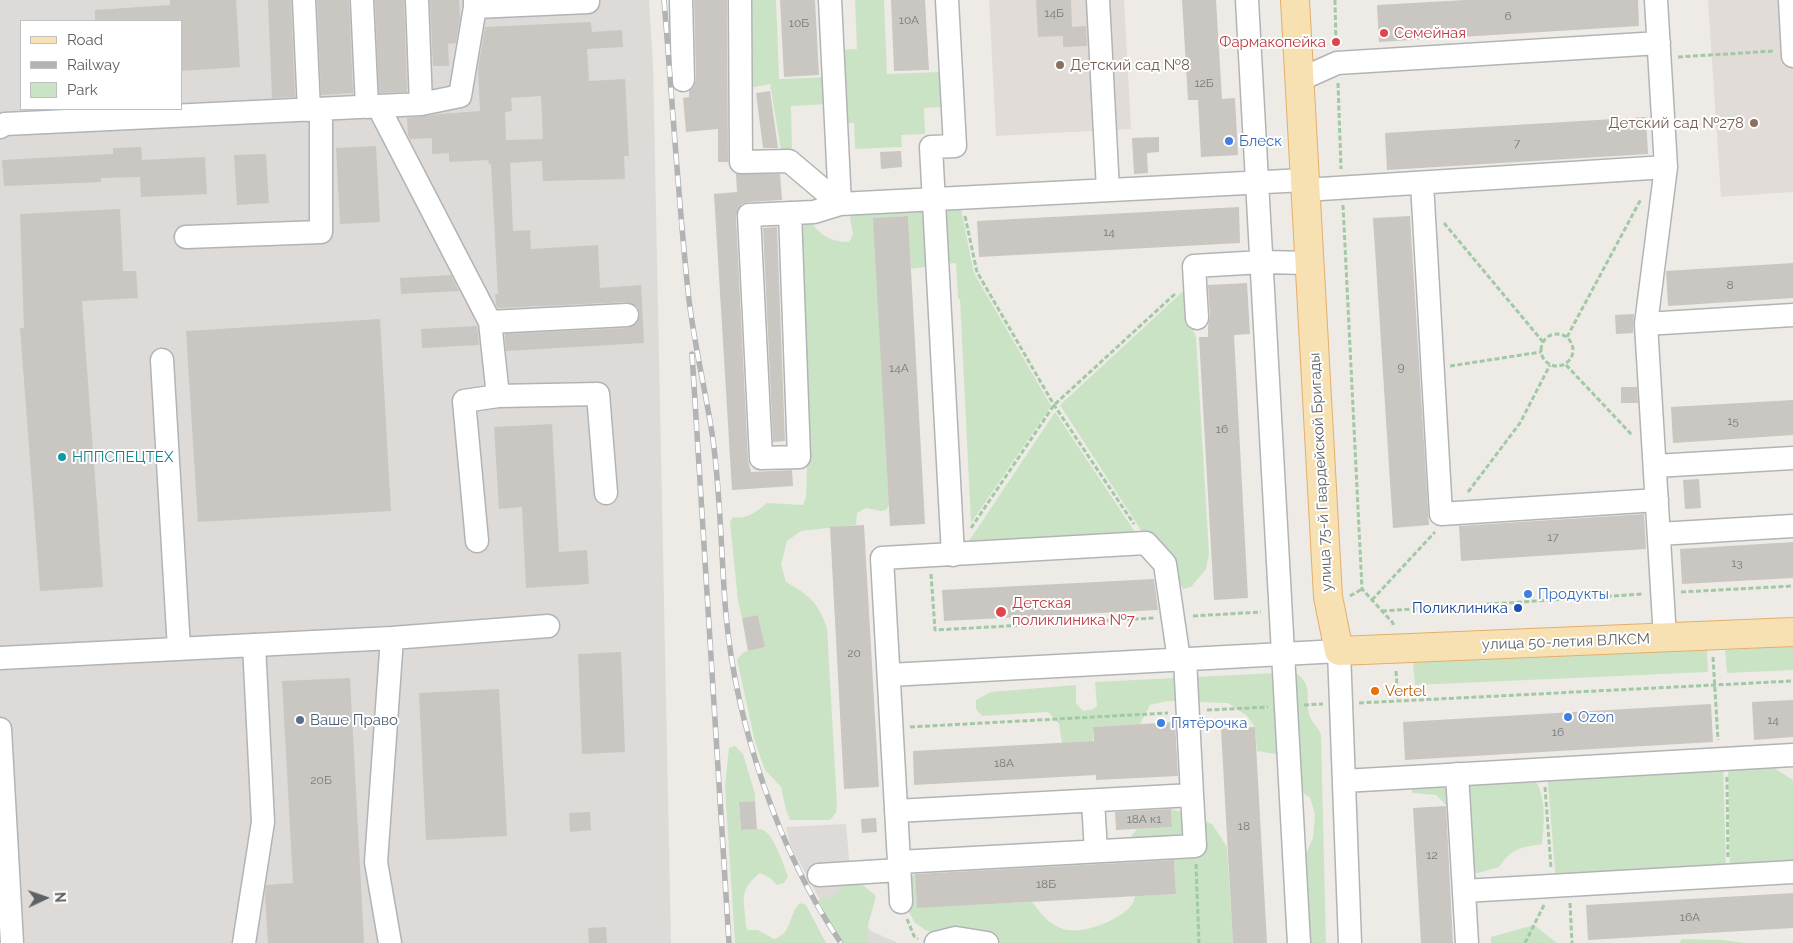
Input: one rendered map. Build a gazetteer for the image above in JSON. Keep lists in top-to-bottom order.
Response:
{
  "streets": {
    "main road": ["улица 75-й Гвардейской Бригады", "улица 50-летия ВЛКСМ"]
  },
  "crossings": [
    ["улица 75-й Гвардейской Бригады", "улица 50-летия ВЛКСМ"]
  ],
  "places": [
    "Семейная",
    "Фармакопейка",
    "Детский сад №8",
    "Детский сад №278",
    "Блеск",
    "НППСПЕЦТЕХ",
    "Продукты",
    "Поликлиника",
    "Детская поликлиника №7",
    "Vertel",
    "Ozon",
    "Ваше Право",
    "Пятёрочка"
  ],
  "house_numbers": [
    "14Б",
    "6",
    "10А",
    "10Б",
    "12Б",
    "7",
    "14",
    "8",
    "9",
    "14А",
    "15",
    "16",
    "17",
    "13",
    "20",
    "14",
    "16",
    "18А",
    "20Б",
    "18А к1",
    "18",
    "12",
    "18Б",
    "16А"
  ],
  "legend": ["Road", "Railway", "Park"],
  "north": "right"
}
